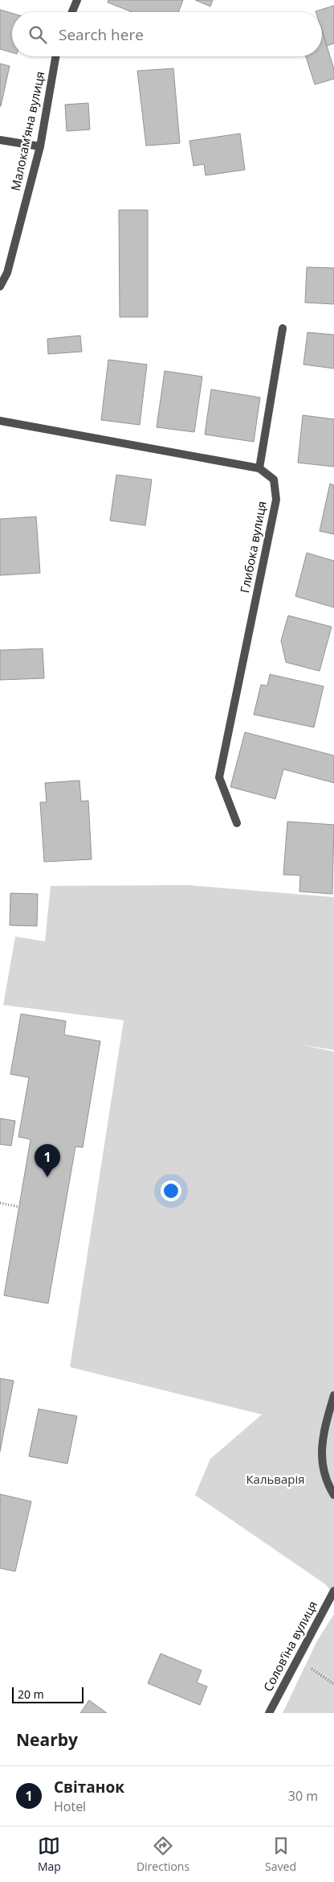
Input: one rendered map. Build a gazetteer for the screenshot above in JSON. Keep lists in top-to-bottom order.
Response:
{
  "streets": {
    "street": ["Малокамʼяна вулиця", "Глибока вулиця", "Соловʼїна вулиця"]
  },
  "parks": ["Кальварія"],
  "scale_bar": "20 m",
  "page": {
    "search": "Search here",
    "pins": "1",
    "scale": "20 m",
    "heading": "Nearby",
    "list": [
      {
        "mark": "1",
        "name": "Світанок",
        "note": "Hotel",
        "value": "30 m"
      }
    ],
    "nav": ["Map", "Directions", "Saved"]
  }
}
